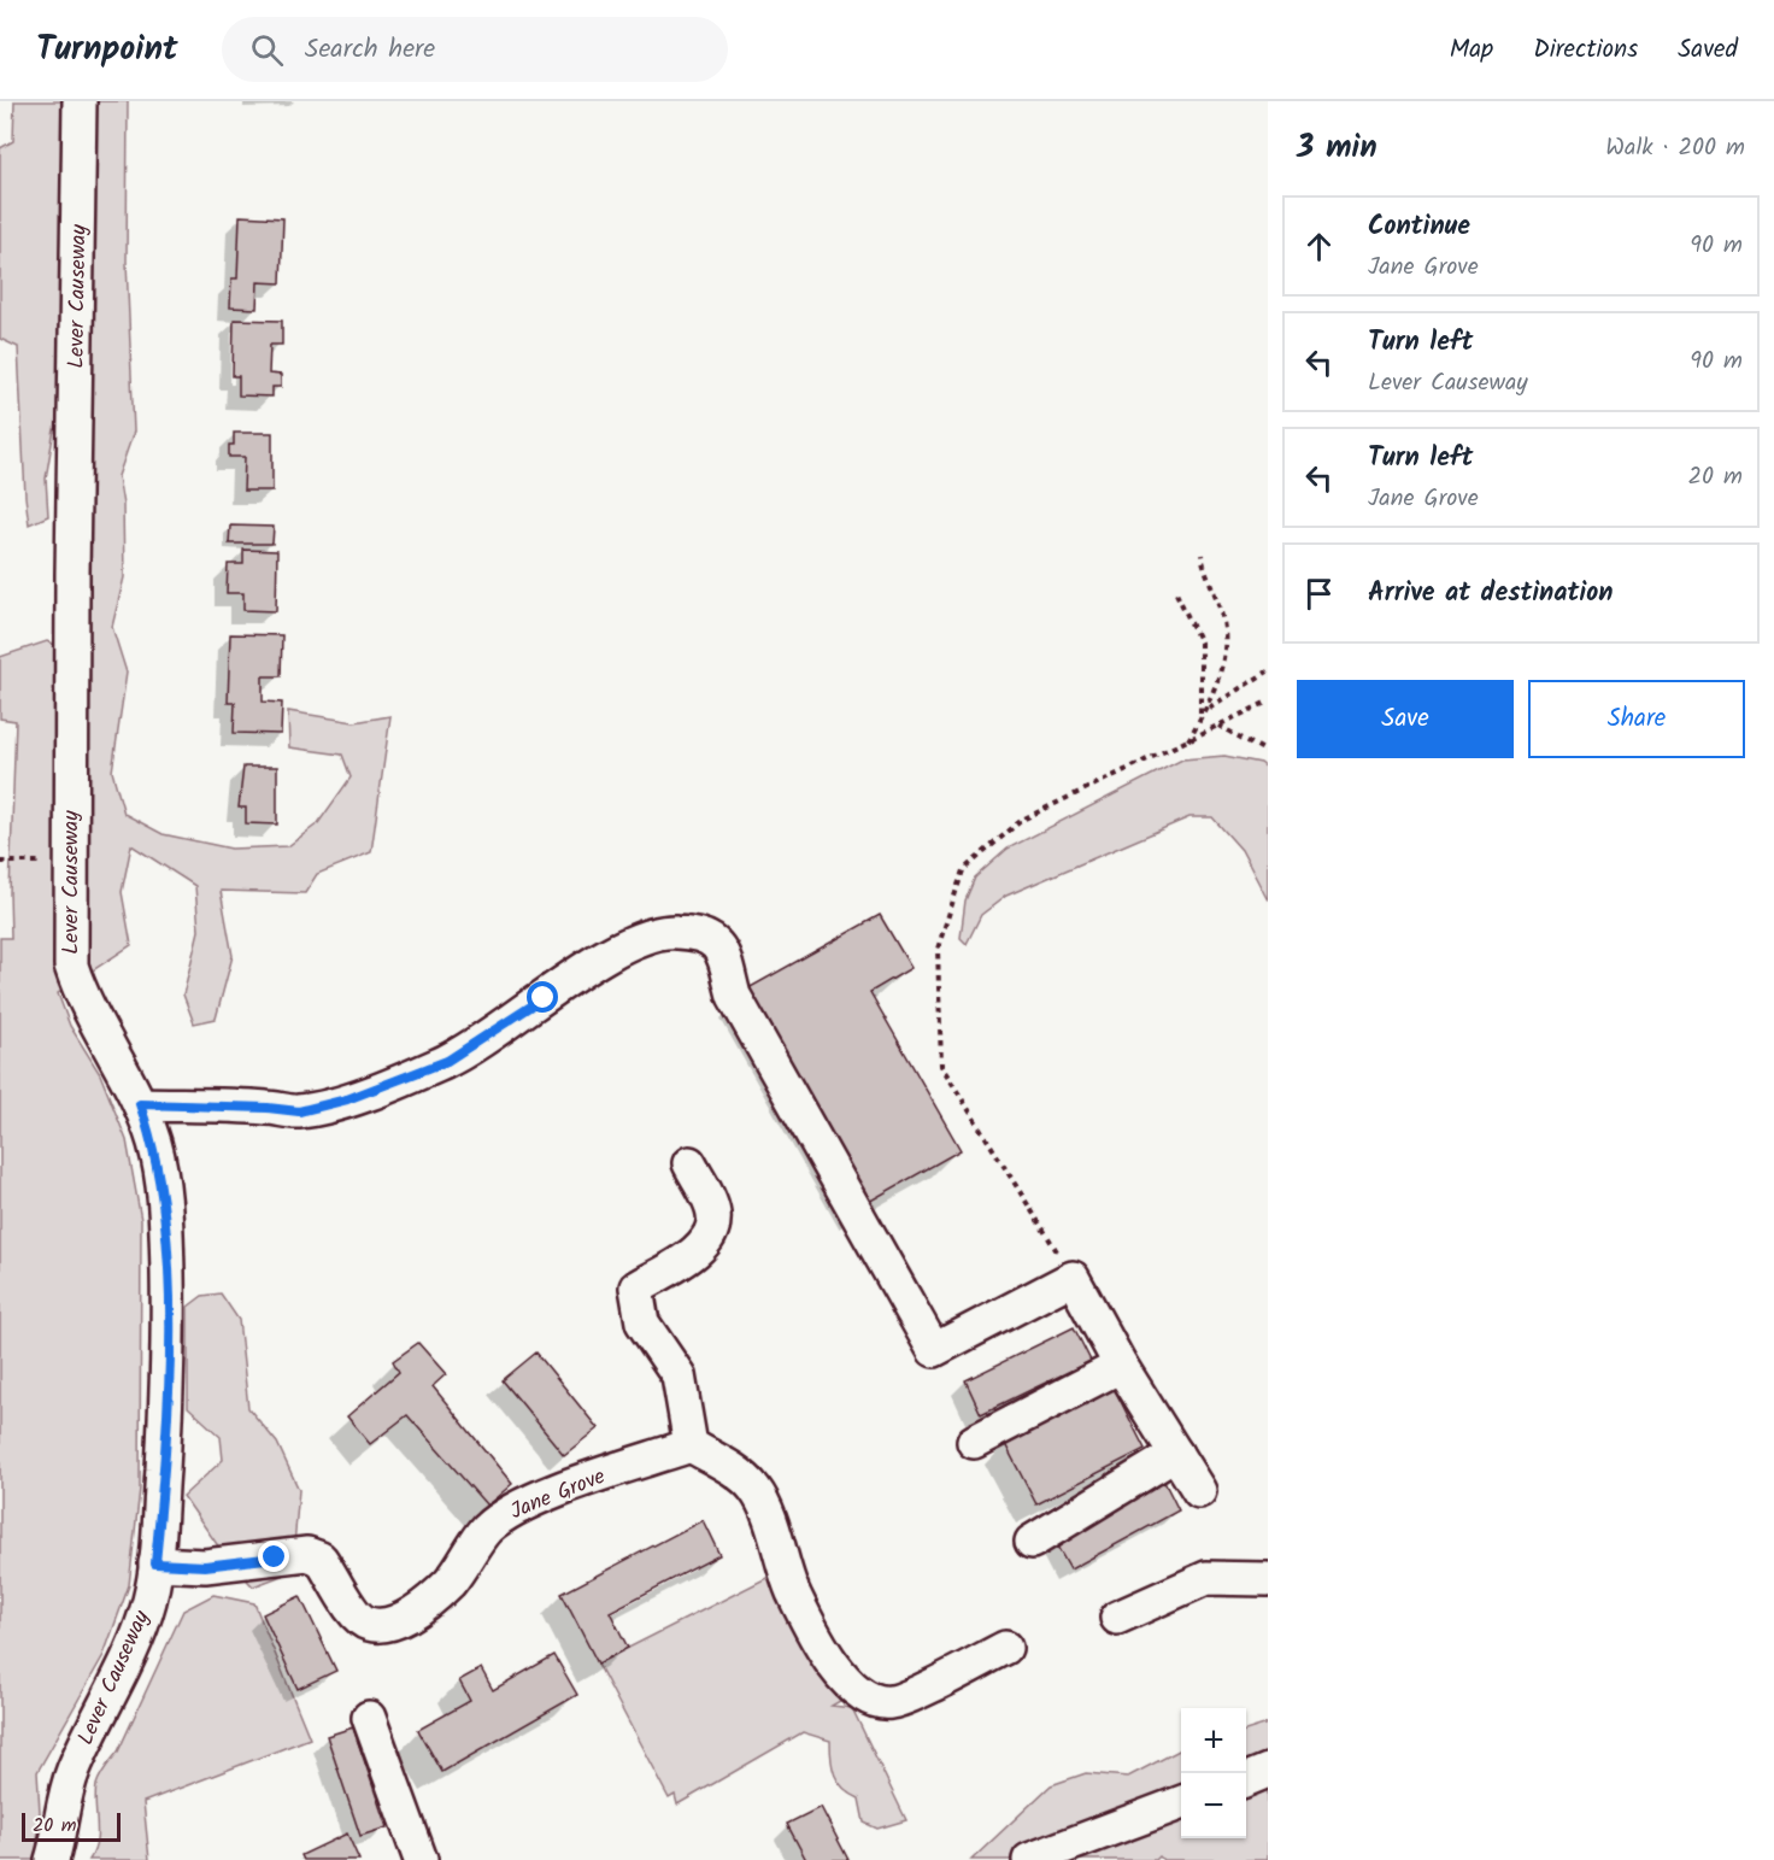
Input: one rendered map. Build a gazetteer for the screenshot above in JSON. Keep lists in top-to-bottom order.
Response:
{
  "streets": {
    "street": ["Lever Causeway", "Jane Grove"]
  },
  "crossings": [
    ["Lever Causeway", "Jane Grove"]
  ],
  "scale_bar": "20 m",
  "page": {
    "header": "Turnpoint",
    "search": "Search here",
    "nav": ["Map", "Directions", "Saved"],
    "heading": ["3 min", "Walk · 200 m"],
    "list": [
      ["Continue", "Jane Grove", "90 m"],
      ["Turn left", "Lever Causeway", "90 m"],
      ["Turn left", "Jane Grove", "20 m"],
      "Arrive at destination"
    ],
    "buttons": ["Save", "Share"],
    "map_buttons": ["+", "−"],
    "scale": "20 m"
  }
}
